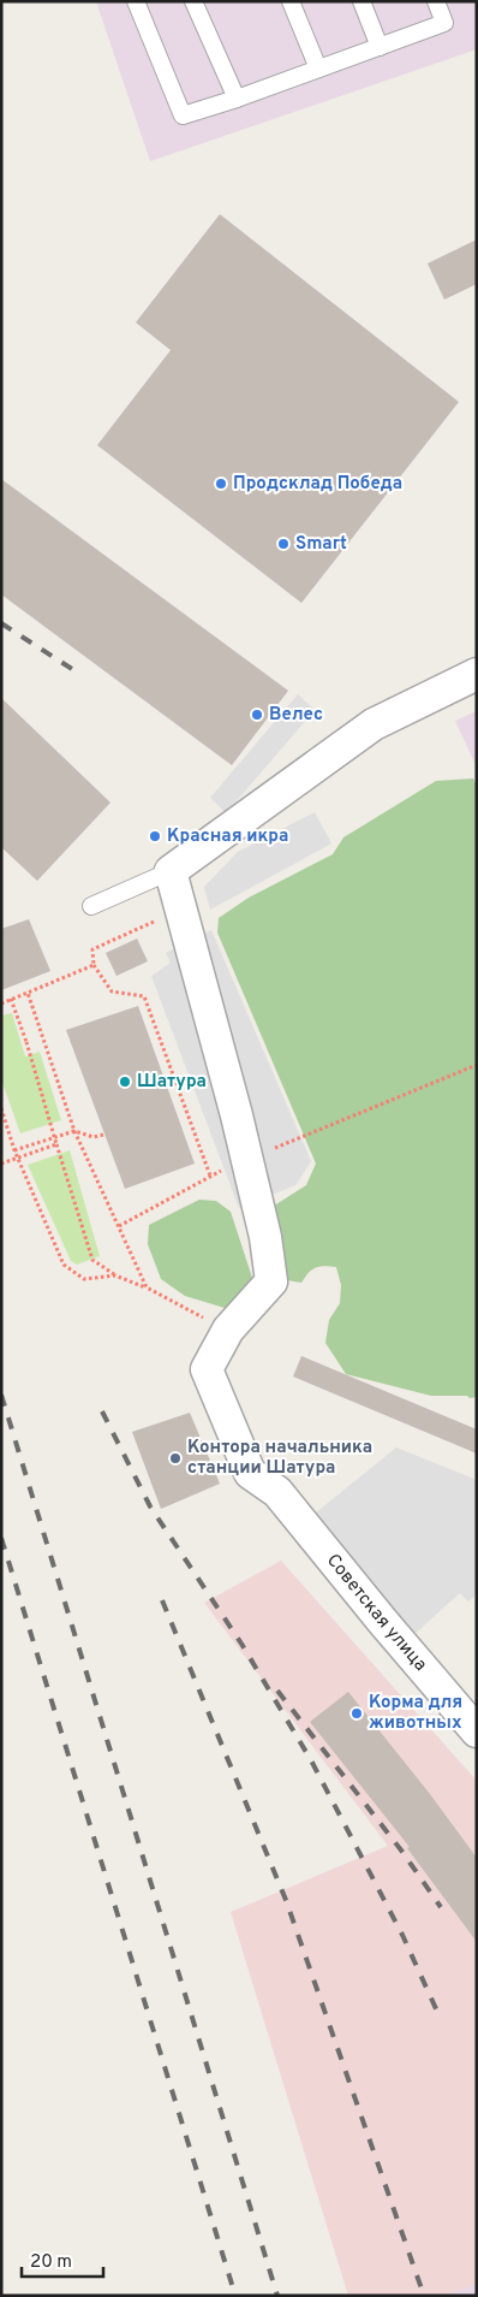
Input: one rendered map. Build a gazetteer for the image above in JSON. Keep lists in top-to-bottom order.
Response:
{
  "streets": {
    "street": ["Советская улица"]
  },
  "places": [
    "Продсклад Победа",
    "Smart",
    "Велес",
    "Красная икра",
    "Шатура",
    "Контора начальника станции Шатура",
    "Корма для животных"
  ],
  "scale_bar": "20 m"
}
